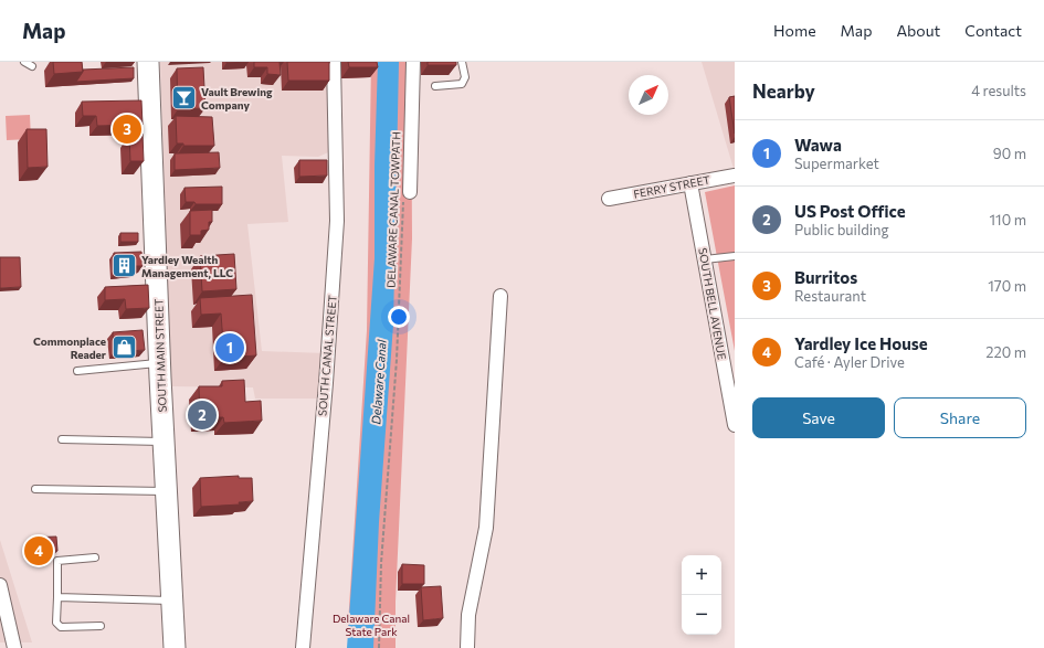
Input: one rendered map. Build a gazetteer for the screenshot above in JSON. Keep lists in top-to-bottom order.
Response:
{
  "streets": {
    "main road": ["SOUTH MAIN STREET"],
    "street": ["FERRY STREET", "SOUTH BELL AVENUE", "SOUTH CANAL STREET"],
    "path": ["DELAWARE CANAL TOWPATH"]
  },
  "crossings": [
    ["FERRY STREET", "SOUTH BELL AVENUE"]
  ],
  "water": ["Delaware Canal"],
  "parks": ["Delaware Canal State Park"],
  "places": {
    "bar": ["Vault Brewing Company"],
    "building": ["Yardley Wealth Management, LLC"],
    "shop": ["Commonplace Reader"]
  },
  "north": "top right",
  "page": {
    "header": "Map",
    "nav": [
      "Home",
      "Map",
      "About",
      "Contact"
    ],
    "heading": ["Nearby", "4 results"],
    "pins": [
      "3",
      "1",
      "2",
      "4"
    ],
    "list": [
      {
        "mark": "1",
        "name": "Wawa",
        "note": "Supermarket",
        "value": "90 m"
      },
      {
        "mark": "2",
        "name": "US Post Office",
        "note": "Public building",
        "value": "110 m"
      },
      {
        "mark": "3",
        "name": "Burritos",
        "note": "Restaurant",
        "value": "170 m"
      },
      {
        "mark": "4",
        "name": "Yardley Ice House",
        "note": "Café · Ayler Drive",
        "value": "220 m"
      }
    ],
    "buttons": ["Save", "Share"],
    "map_buttons": ["+", "−"]
  }
}
